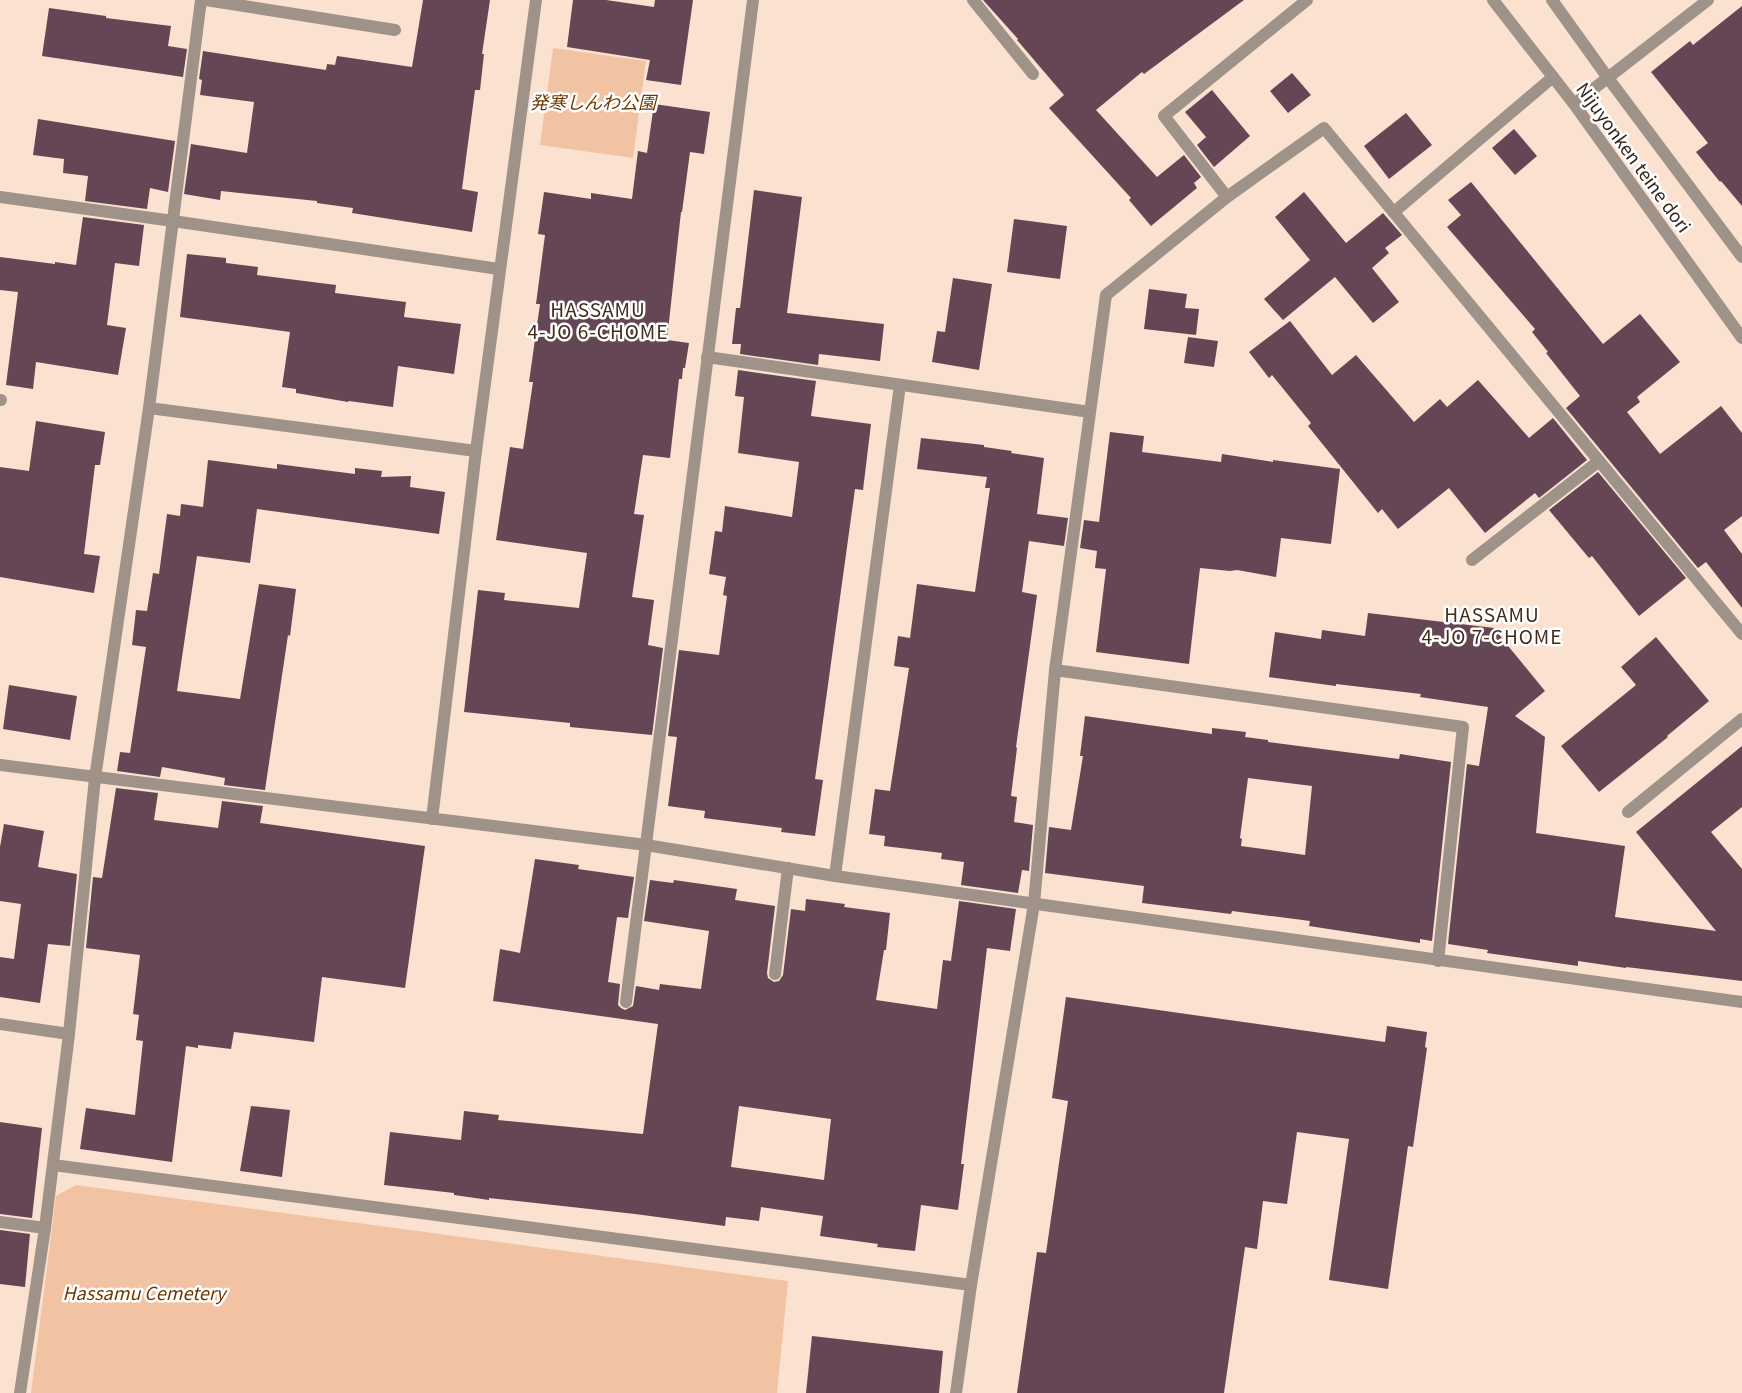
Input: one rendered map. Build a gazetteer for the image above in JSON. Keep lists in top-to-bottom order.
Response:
{
  "streets": {
    "street": ["Nijuyonken teine dori"]
  },
  "districts": ["HASSAMU 4-JO 6-CHOME", "HASSAMU 4-JO 7-CHOME"],
  "parks": ["発寒しんわ公園", "Hassamu Cemetery"]
}
